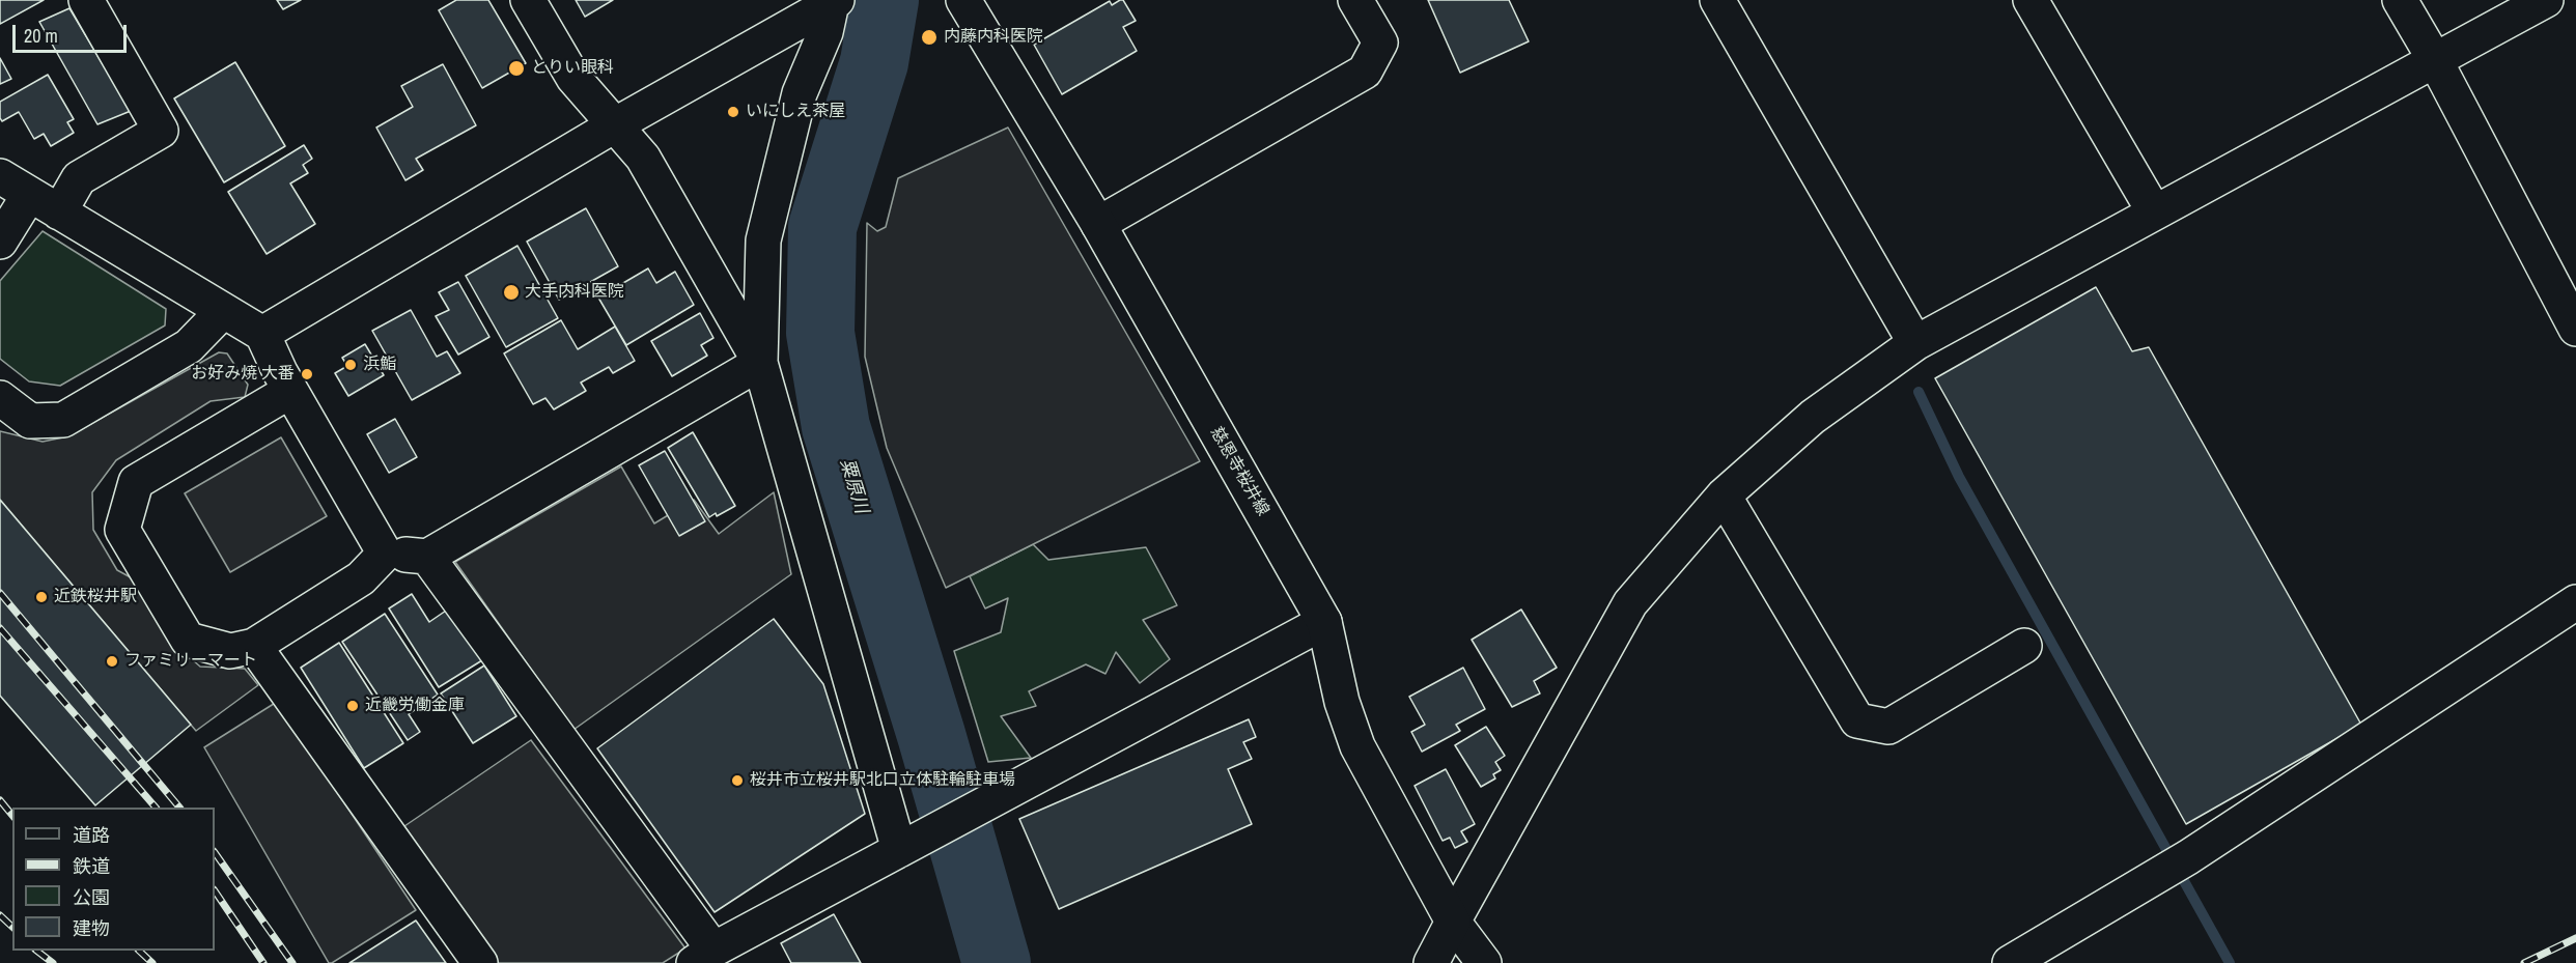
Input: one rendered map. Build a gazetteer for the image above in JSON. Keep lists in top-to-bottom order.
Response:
{
  "streets": {
    "street": ["慈恩寺桜井線"]
  },
  "water": ["粟原川"],
  "places": [
    "内藤内科医院",
    "とりい眼科",
    "いにしえ茶屋",
    "大手内科医院",
    "浜鮨",
    "お好み焼 大番",
    "近鉄桜井駅",
    "ファミリーマート",
    "近畿労働金庫",
    "桜井市立桜井駅北口立体駐輪駐車場"
  ],
  "legend": [
    "道路",
    "鉄道",
    "公園",
    "建物"
  ],
  "scale_bar": "20 m"
}
